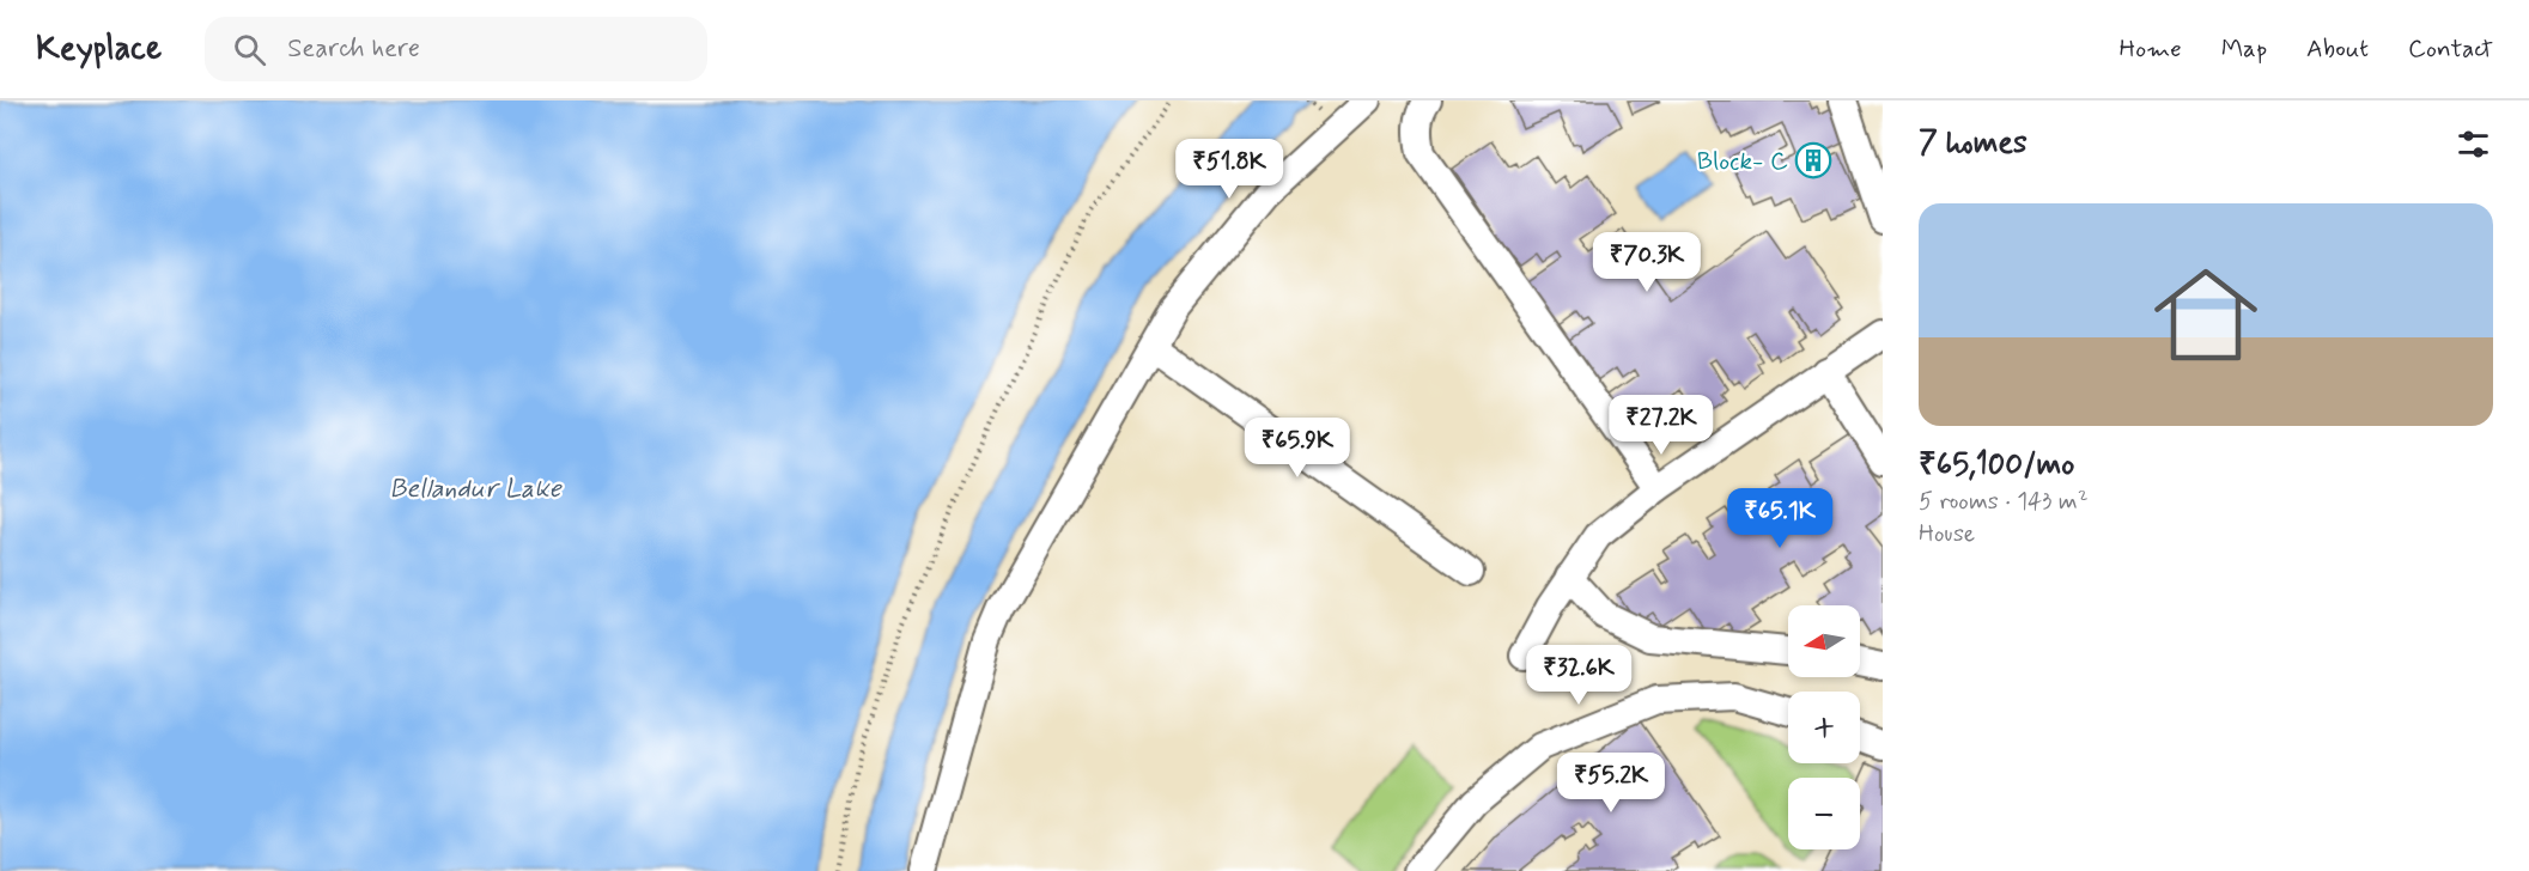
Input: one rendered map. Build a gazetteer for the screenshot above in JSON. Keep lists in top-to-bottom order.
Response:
{
  "water": ["Bellandur Lake"],
  "places": {
    "building": ["Block- C"]
  },
  "north": "left",
  "page": {
    "header": "Keyplace",
    "search": "Search here",
    "nav": [
      "Home",
      "Map",
      "About",
      "Contact"
    ],
    "heading": "7 homes",
    "price": [
      "₹51.8K",
      "₹70.3K",
      "₹27.2K",
      "₹65.9K",
      "₹65.1K",
      "₹32.6K",
      "₹55.2K"
    ],
    "list": [
      {
        "name": "₹65,100/mo",
        "note": "5 rooms · 143 m² · House"
      }
    ],
    "map_buttons": ["+", "−"]
  }
}
